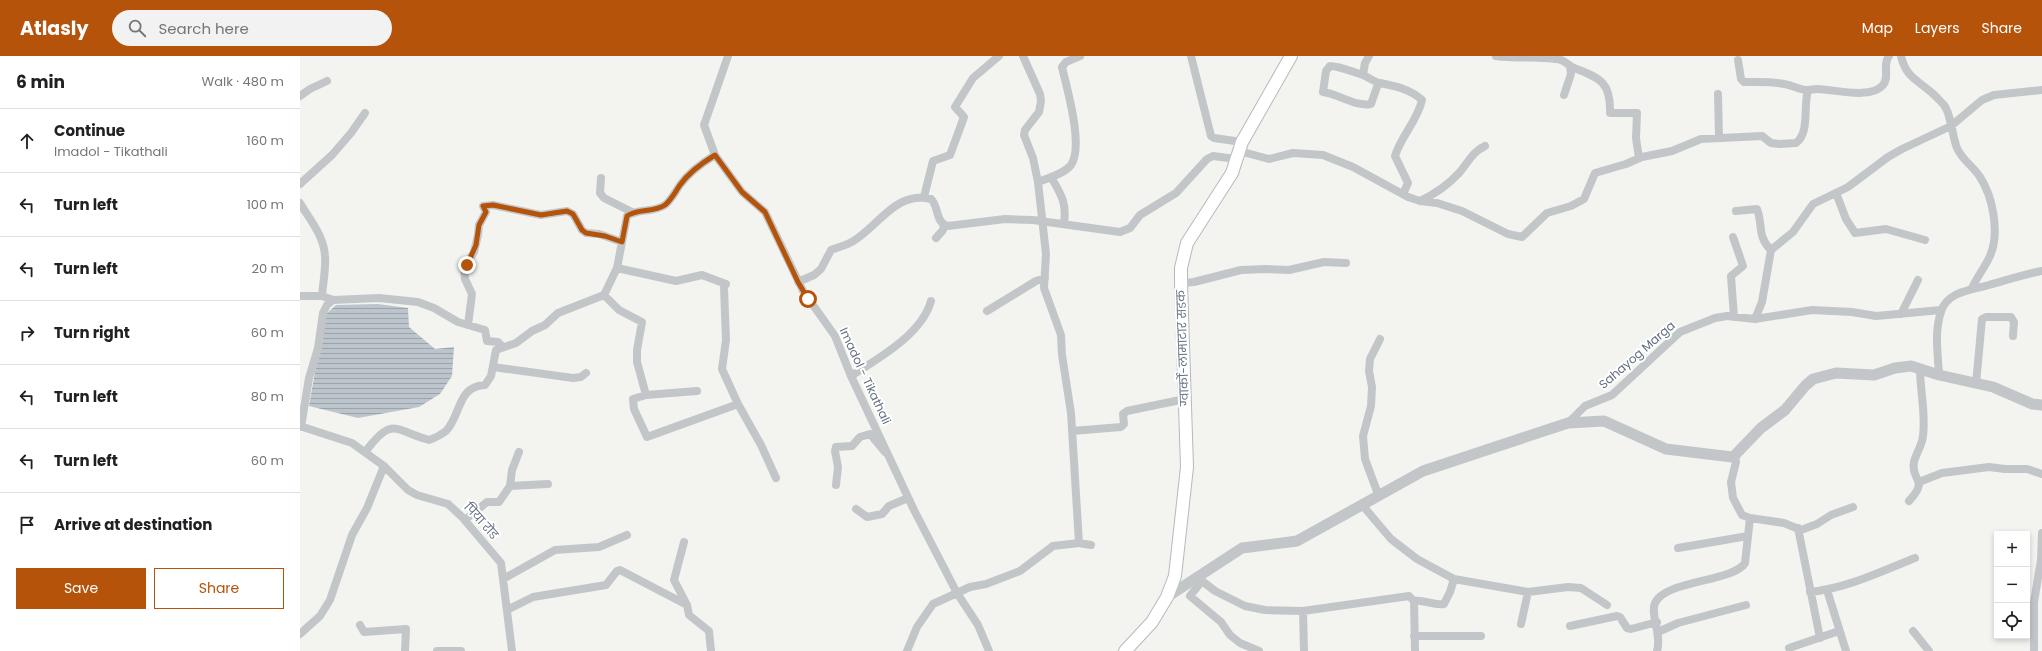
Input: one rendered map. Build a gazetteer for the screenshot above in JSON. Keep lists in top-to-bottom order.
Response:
{
  "streets": {
    "main road": ["ग्वार्को-लामाटार सडक"],
    "street": ["Sahayog Marga", "Imadol - Tikathali", "पिया रोड"]
  },
  "page": {
    "header": "Atlasly",
    "search": "Search here",
    "nav": ["Map", "Layers", "Share"],
    "heading": ["6 min", "Walk · 480 m"],
    "list": [
      ["Continue", "Imadol - Tikathali", "160 m"],
      ["Turn left", "100 m"],
      ["Turn left", "20 m"],
      ["Turn right", "60 m"],
      ["Turn left", "80 m"],
      ["Turn left", "60 m"],
      "Arrive at destination"
    ],
    "map_buttons": ["+", "−"],
    "buttons": ["Save", "Share"]
  }
}
